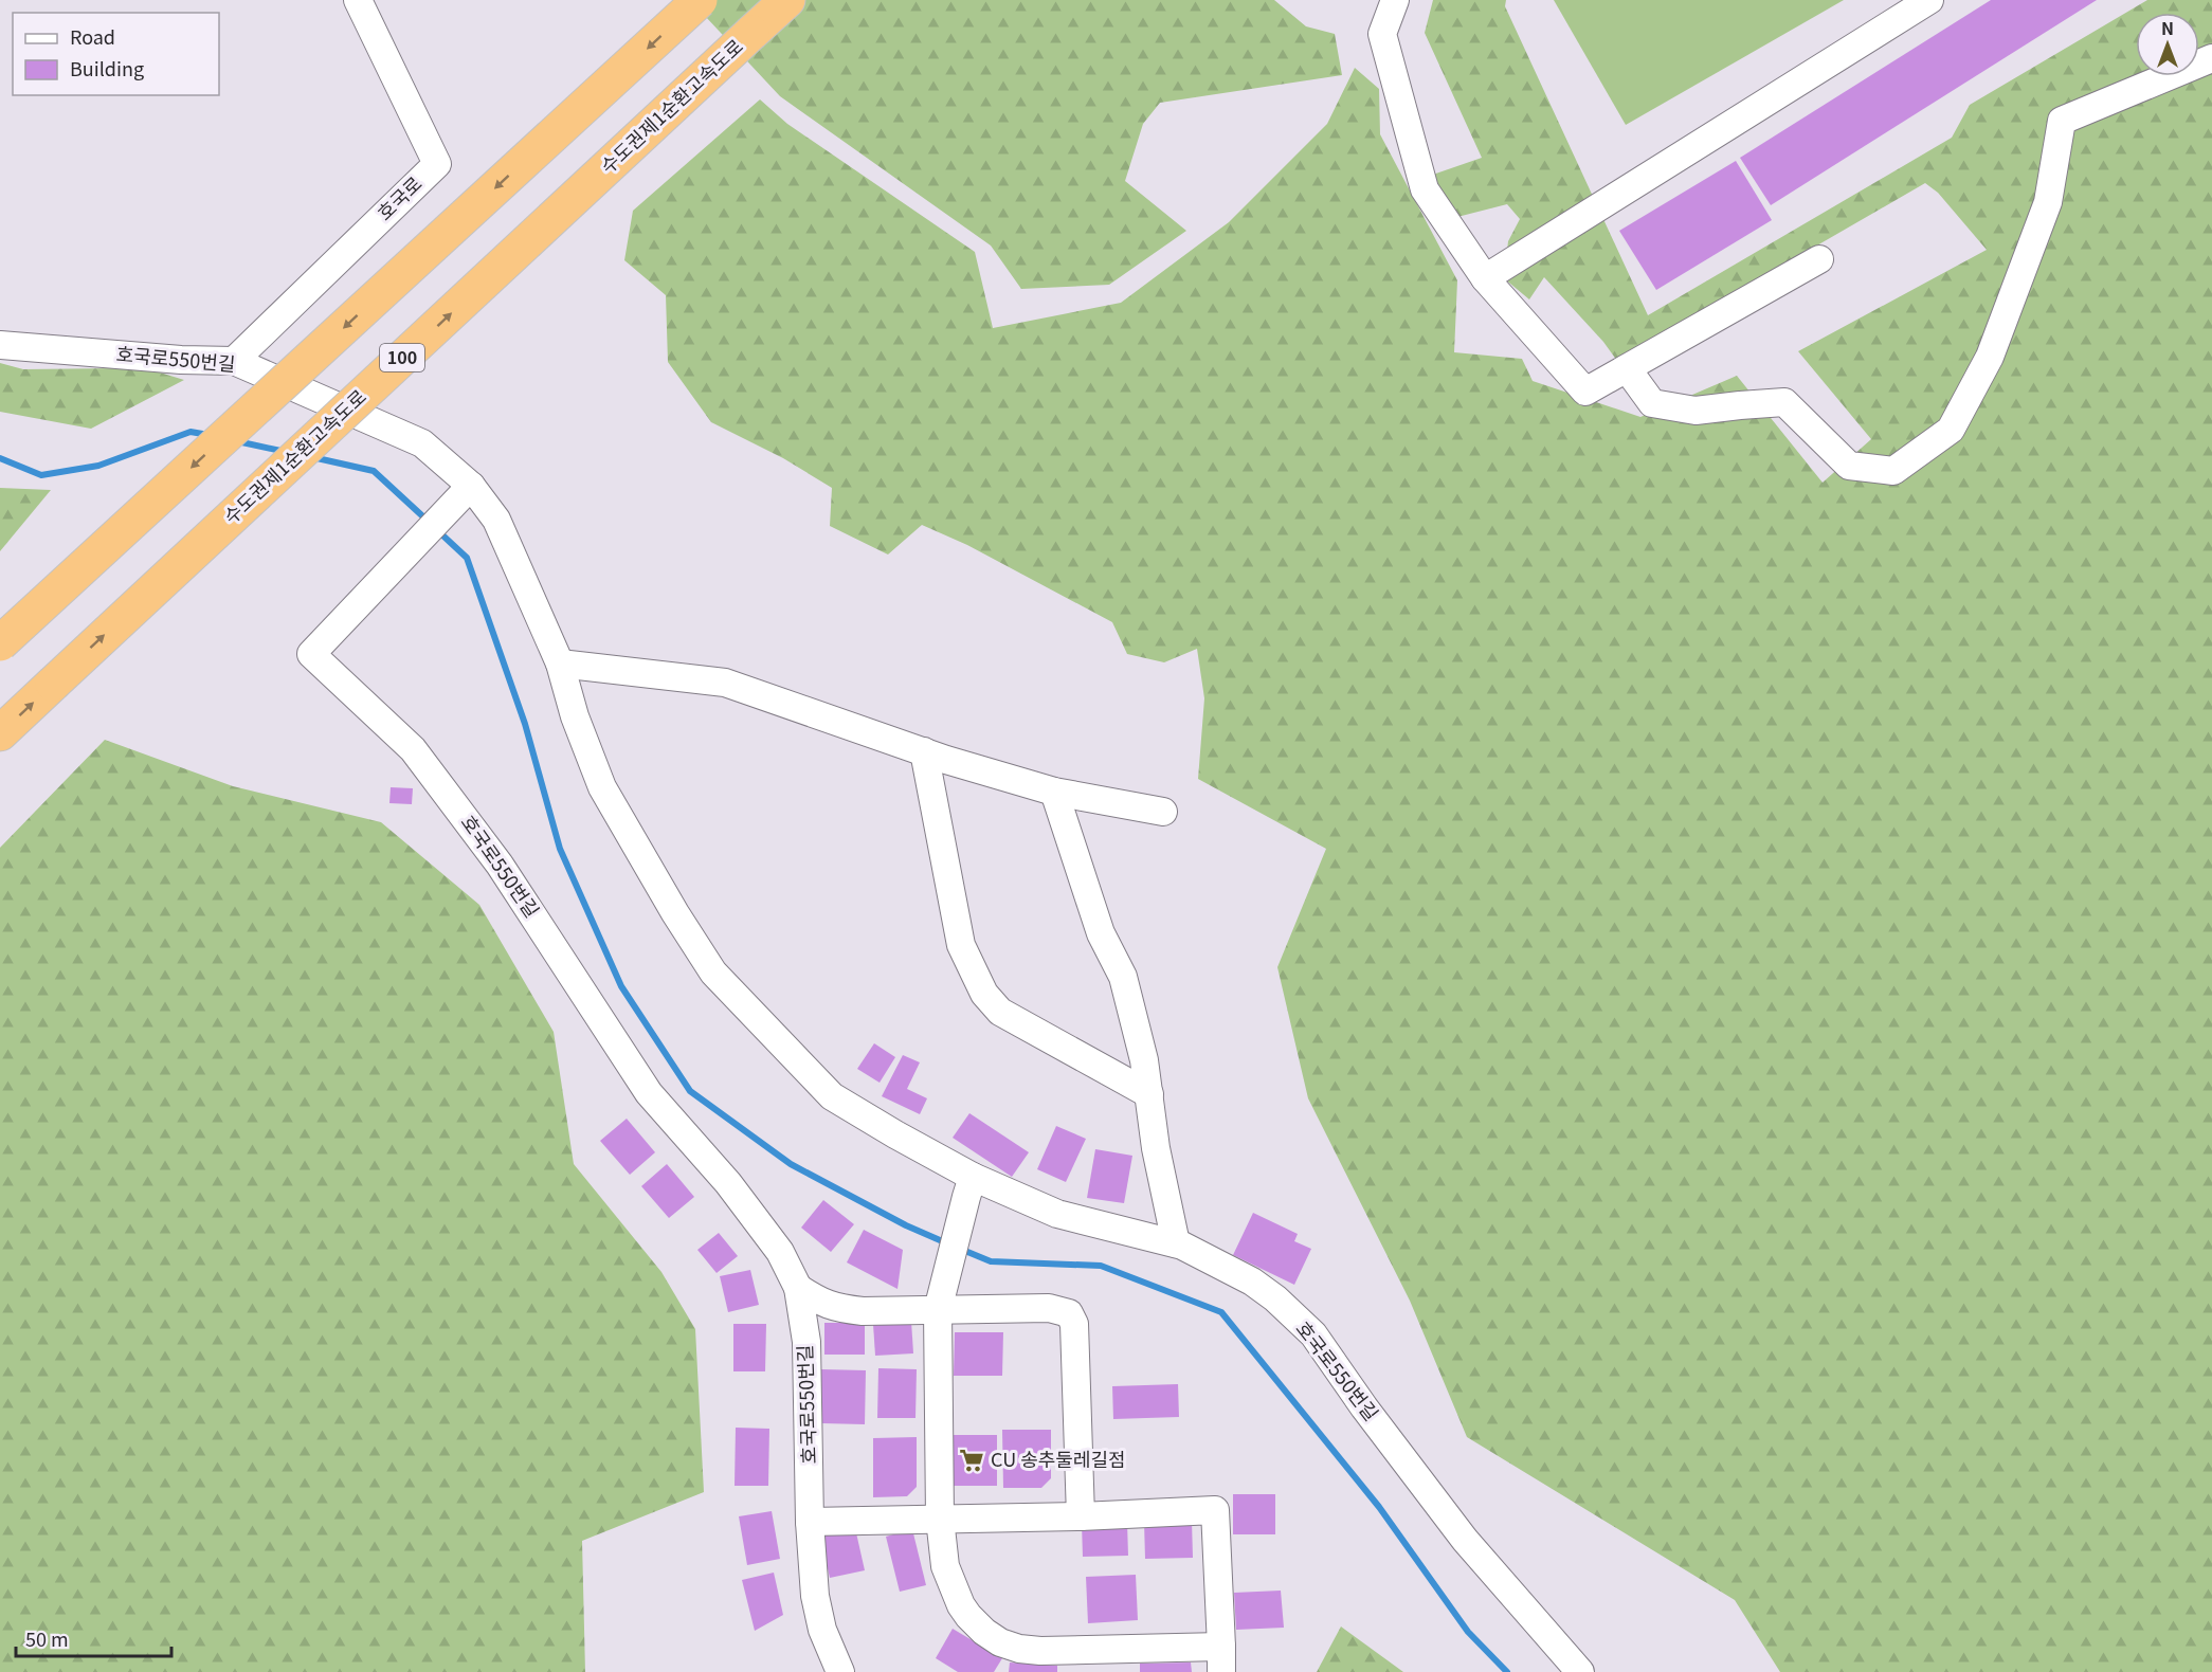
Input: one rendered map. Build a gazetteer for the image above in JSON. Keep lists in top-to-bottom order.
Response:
{
  "streets": {
    "highway": ["수도권제1순환고속도로", "100"],
    "street": ["호국로", "호국로550번길"]
  },
  "crossings": [
    ["호국로", "호국로550번길"]
  ],
  "places": {
    "supermarket": ["CU 송추둘레길점"]
  },
  "legend": ["Road", "Building"],
  "scale_bar": "50 m",
  "north": "top"
}
